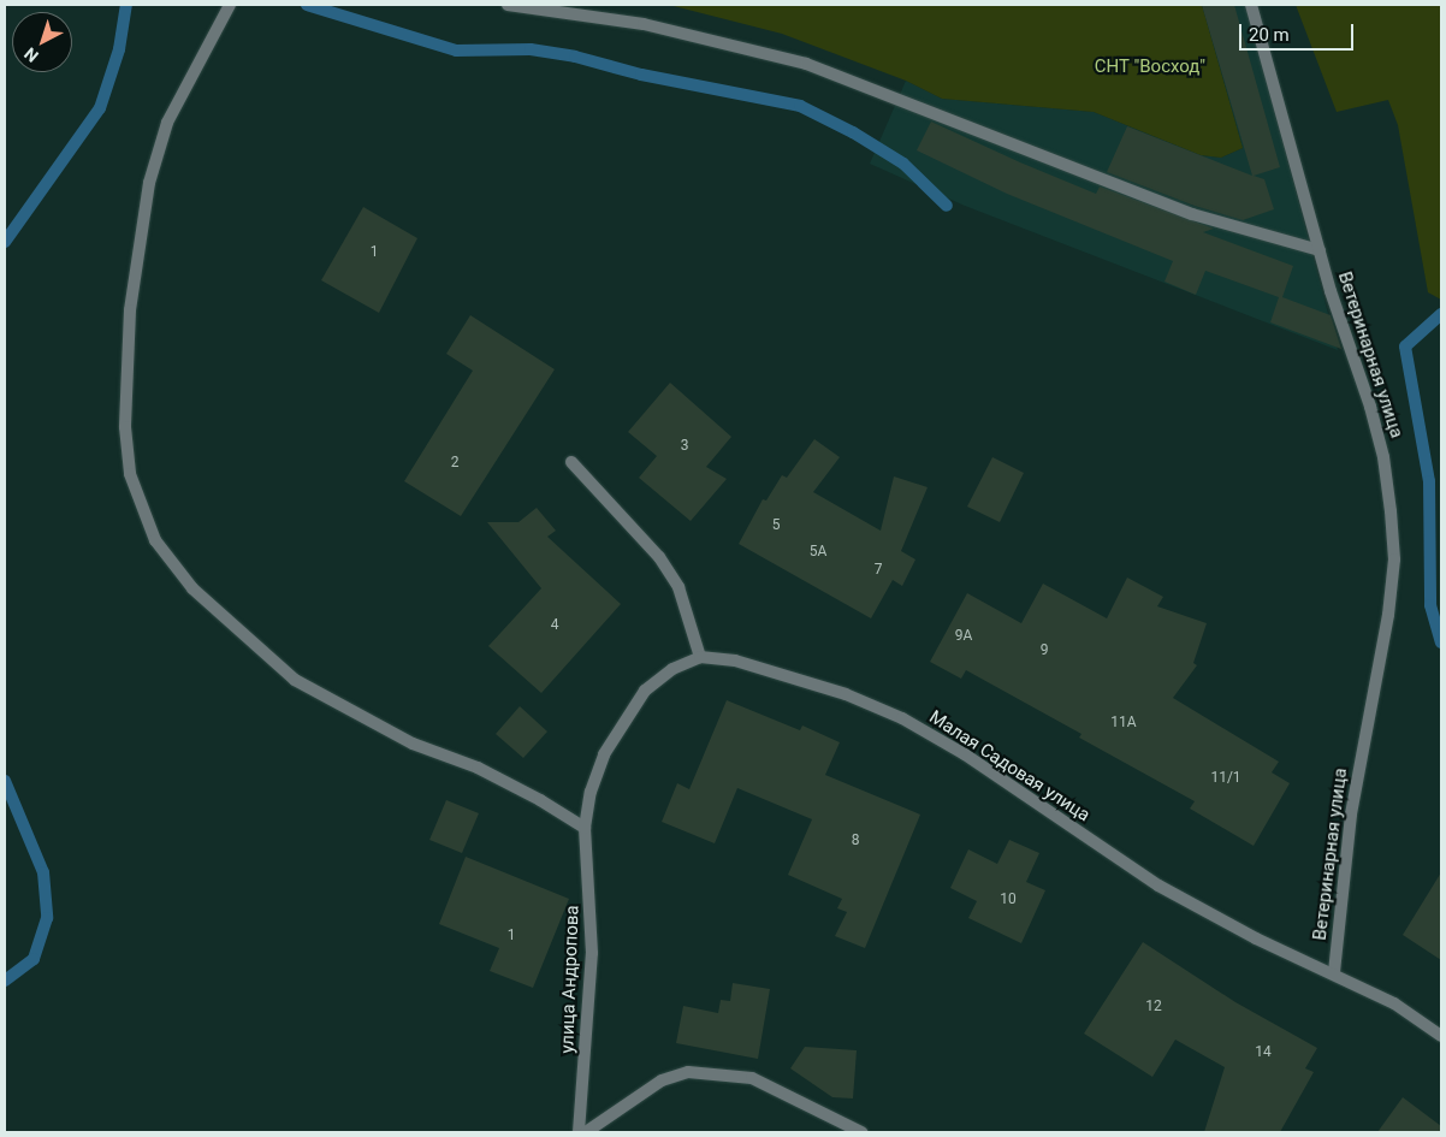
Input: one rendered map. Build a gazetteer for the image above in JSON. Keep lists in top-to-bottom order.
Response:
{
  "streets": {
    "street": ["Ветеринарная улица", "Малая Садовая улица", "улица Андропова"]
  },
  "crossings": [
    ["Ветеринарная улица", "Малая Садовая улица"],
    ["Малая Садовая улица", "улица Андропова"]
  ],
  "parks": ["СНТ \"Восход\""],
  "house_numbers": [
    "1",
    "3",
    "2",
    "5",
    "5А",
    "7",
    "4",
    "9А",
    "9",
    "11А",
    "11/1",
    "8",
    "10",
    "1",
    "12",
    "14"
  ],
  "scale_bar": "20 m",
  "north": "bottom left"
}
